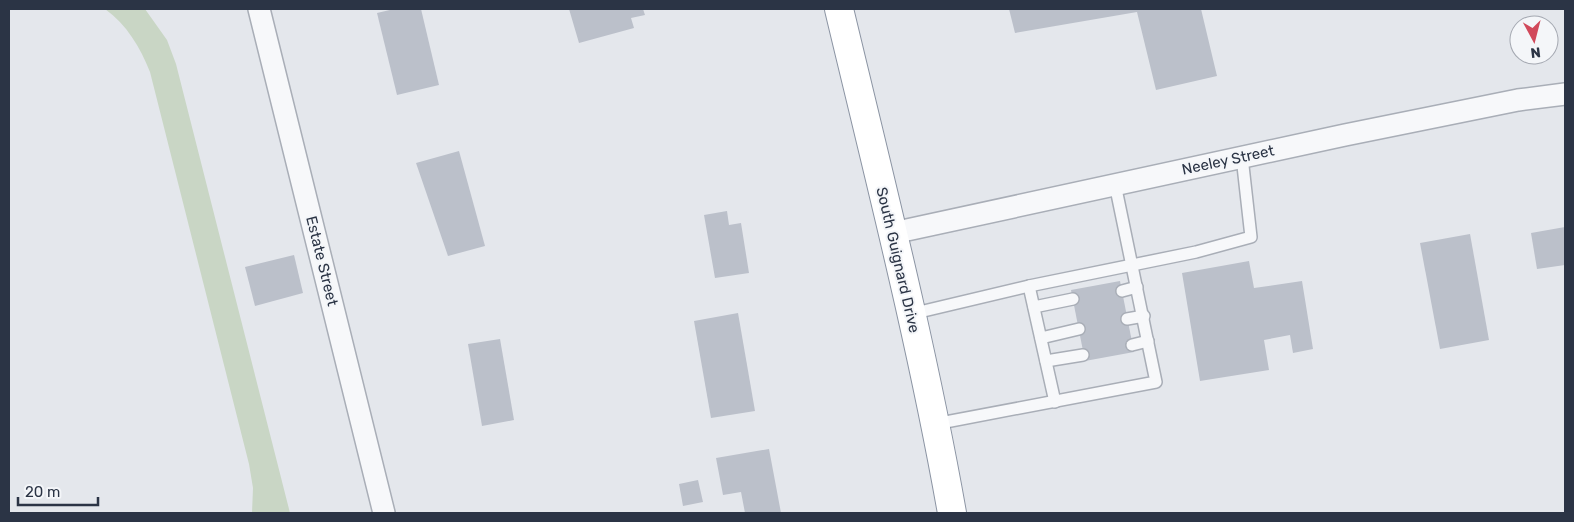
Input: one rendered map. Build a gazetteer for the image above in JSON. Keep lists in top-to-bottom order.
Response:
{
  "streets": {
    "highway": ["South Guignard Drive"],
    "street": ["Neeley Street", "Estate Street"]
  },
  "crossings": [
    ["Neeley Street", "South Guignard Drive"]
  ],
  "scale_bar": "20 m",
  "north": "bottom"
}
